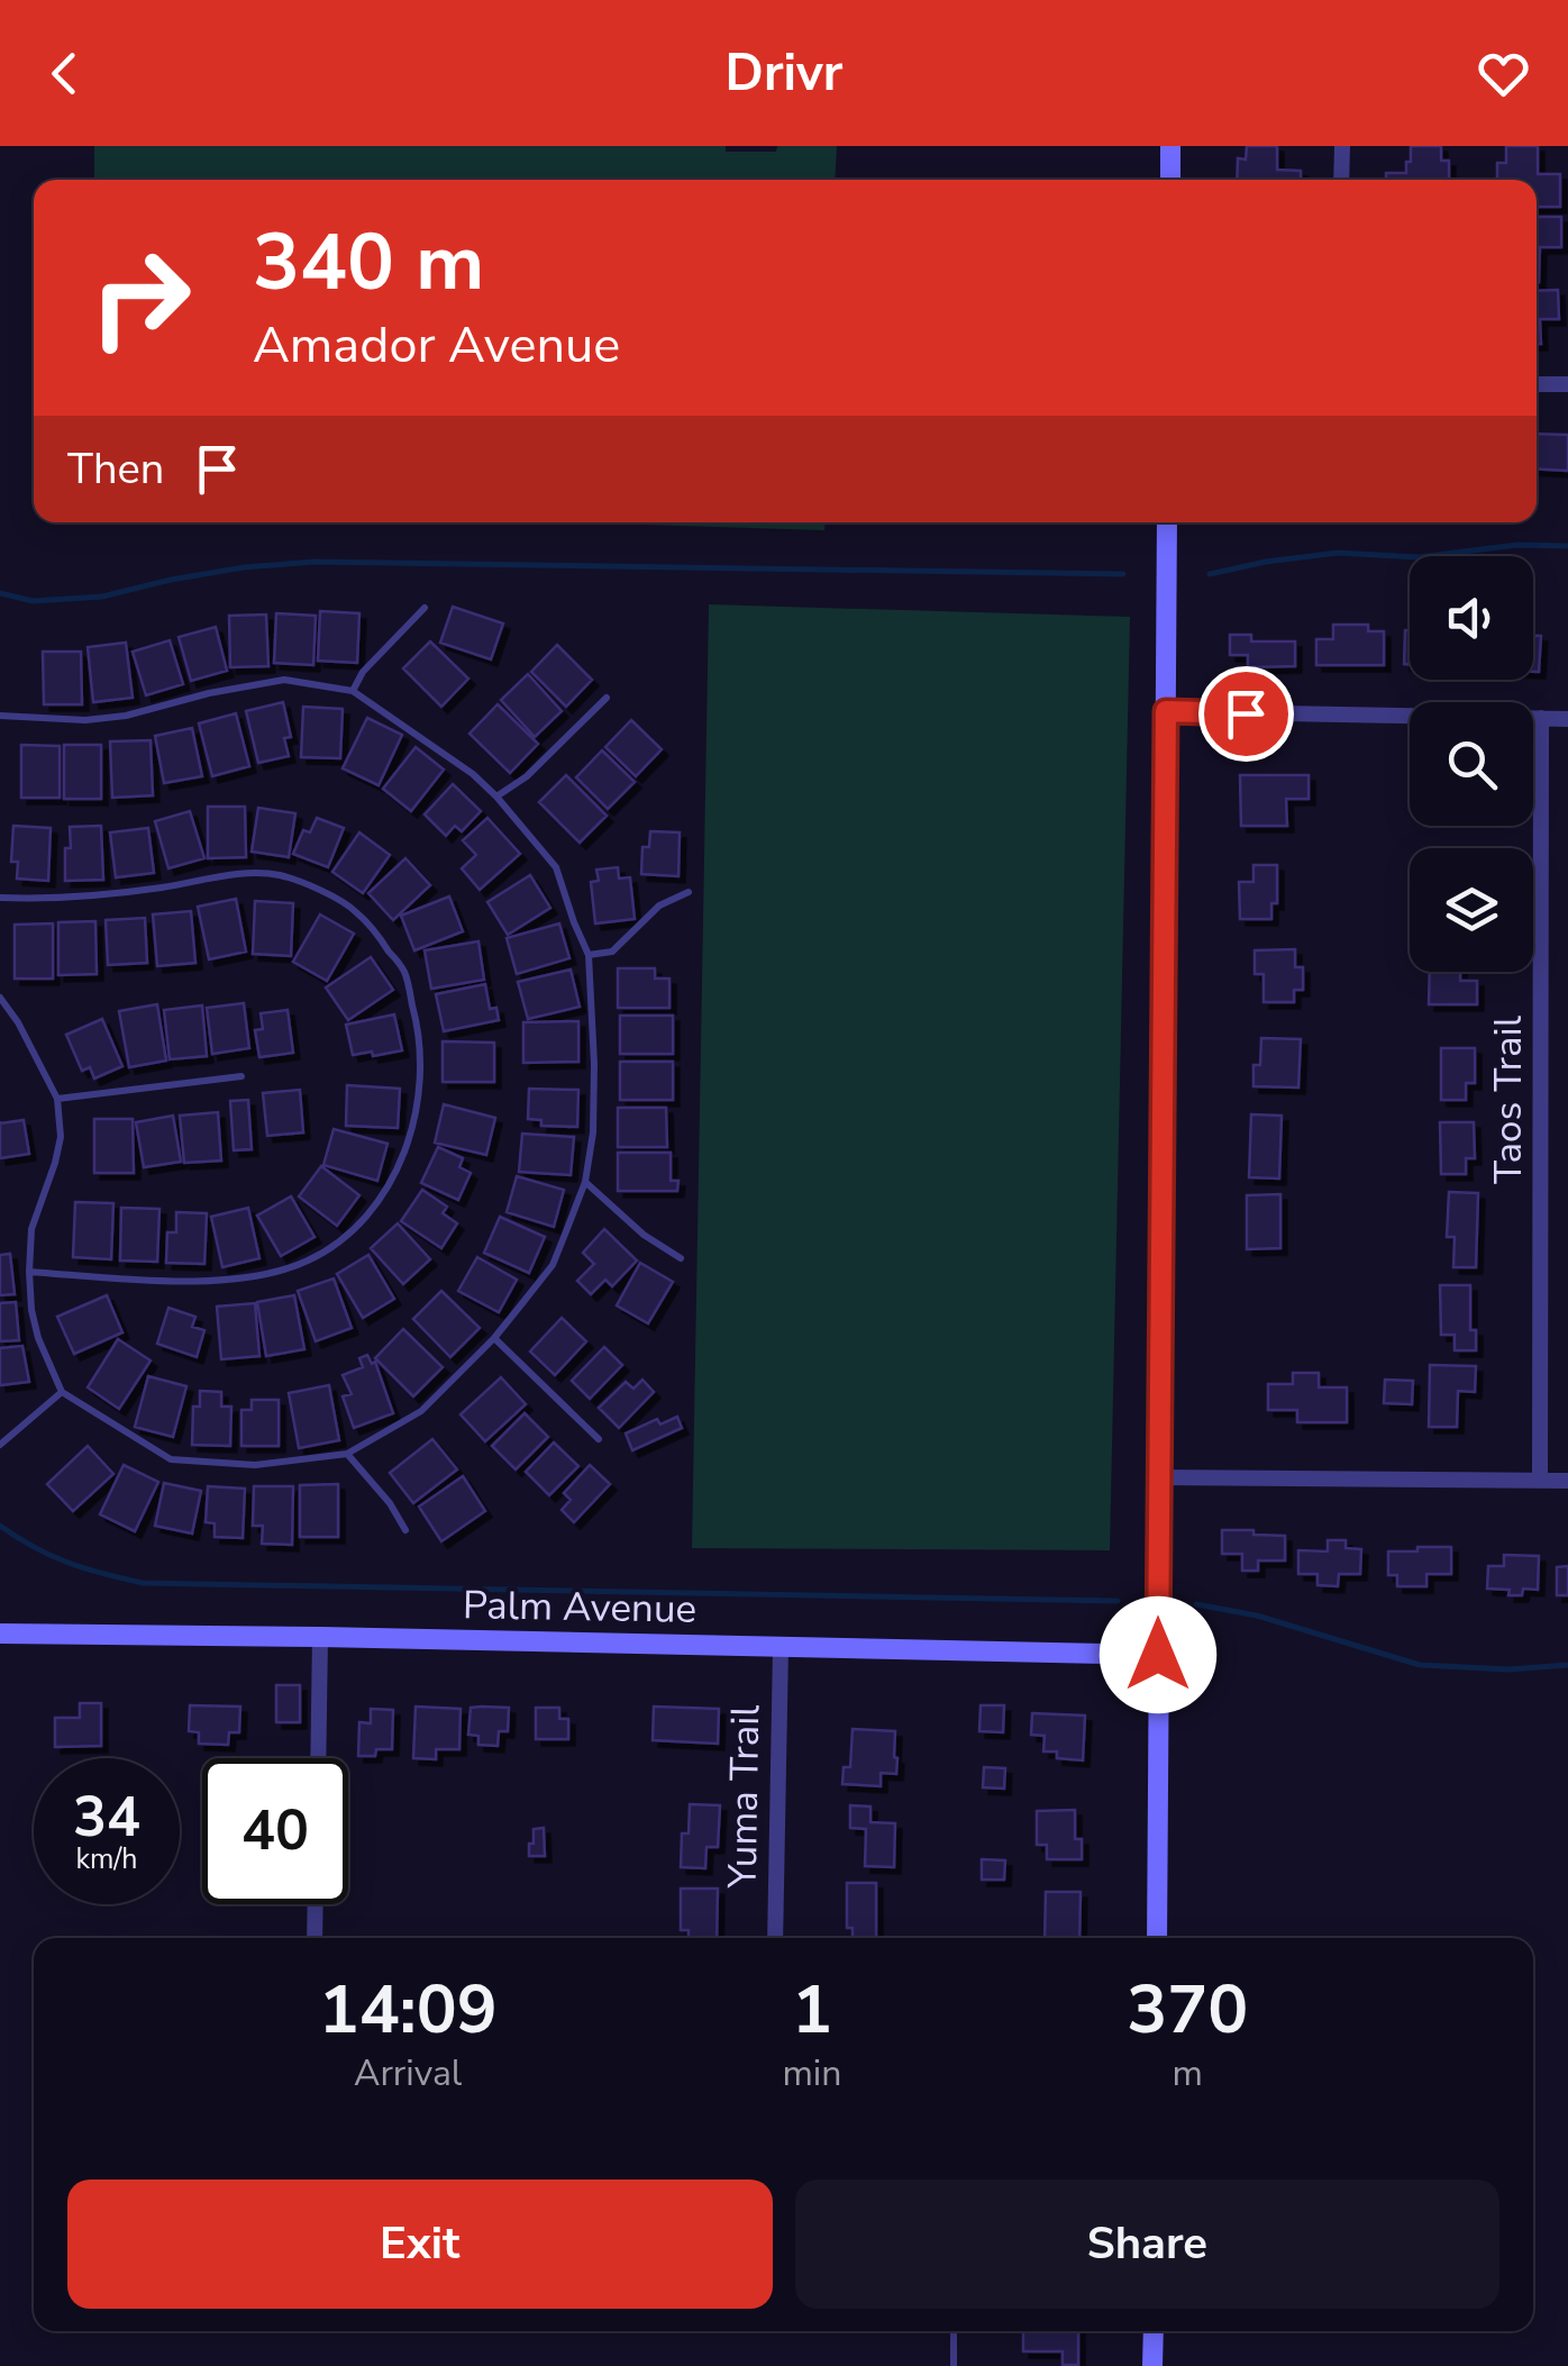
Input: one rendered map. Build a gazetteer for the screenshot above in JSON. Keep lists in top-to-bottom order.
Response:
{
  "streets": {
    "street": ["Taos Trail", "Palm Avenue", "Yuma Trail"]
  },
  "crossings": [
    ["Palm Avenue", "Yuma Trail"]
  ],
  "page": {
    "header": "Drivr",
    "turn": ["340 m", "Amador Avenue"],
    "then": "Then",
    "speed": "34 km/h",
    "limit": "40",
    "eta": [
      "14:09",
      "Arrival",
      "1",
      "min",
      "370",
      "m"
    ],
    "buttons": ["Exit", "Share"]
  }
}
